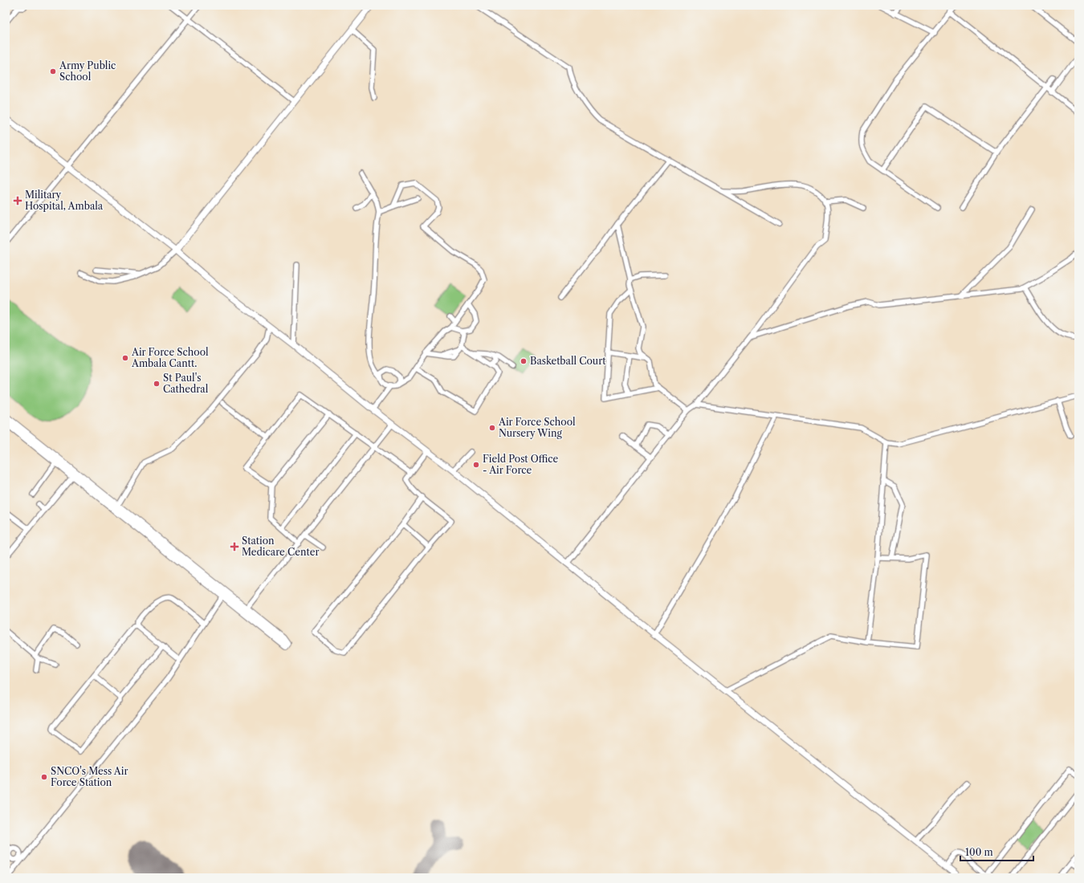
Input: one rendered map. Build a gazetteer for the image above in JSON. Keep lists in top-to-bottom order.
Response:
{
  "places": {
    "other": [
      "Army Public School",
      "Air Force School Ambala Cantt.",
      "Basketball Court",
      "St Paul's Cathedral",
      "Air Force School Nursery Wing",
      "Field Post Office - Air Force",
      "SNCO's Mess Air Force Station"
    ],
    "health": ["Military Hospital, Ambala", "Station Medicare Center"]
  },
  "scale_bar": "100 m"
}
